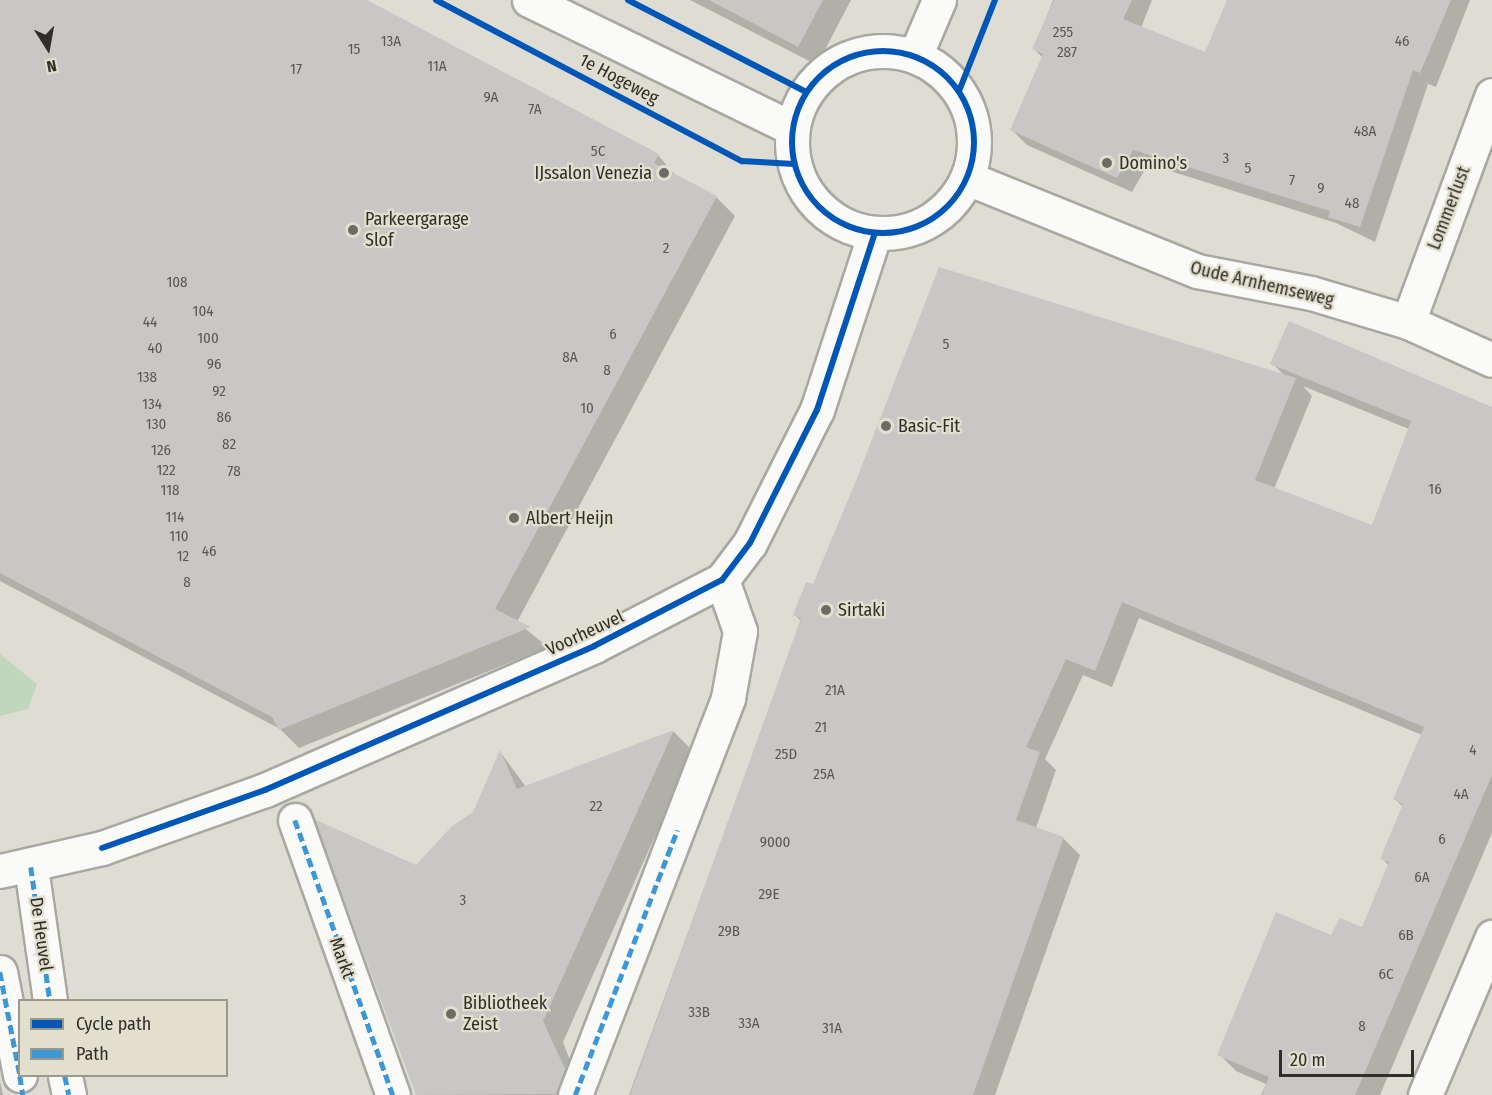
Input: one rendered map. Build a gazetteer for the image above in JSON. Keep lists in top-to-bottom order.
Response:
{
  "streets": {
    "street": [
      "1e Hogeweg",
      "Lommerlust",
      "Oude Arnhemseweg",
      "Voorheuvel",
      "De Heuvel",
      "Markt"
    ]
  },
  "crossings": [
    ["1e Hogeweg", "Oude Arnhemseweg"],
    ["1e Hogeweg", "Voorheuvel"],
    ["Lommerlust", "Oude Arnhemseweg"],
    ["Oude Arnhemseweg", "Voorheuvel"],
    ["Voorheuvel", "De Heuvel"]
  ],
  "places": [
    "Domino's",
    "IJssalon Venezia",
    "Parkeergarage Slof",
    "Basic-Fit",
    "Albert Heijn",
    "Sirtaki",
    "Bibliotheek Zeist"
  ],
  "house_numbers": [
    "255",
    "13A",
    "46",
    "15",
    "287",
    "11A",
    "17",
    "9A",
    "7A",
    "48A",
    "5C",
    "3",
    "5",
    "7",
    "9",
    "48",
    "2",
    "108",
    "104",
    "44",
    "6",
    "100",
    "5",
    "40",
    "8A",
    "96",
    "8",
    "138",
    "92",
    "134",
    "10",
    "86",
    "130",
    "82",
    "126",
    "122",
    "78",
    "16",
    "118",
    "114",
    "110",
    "46",
    "12",
    "8",
    "21A",
    "21",
    "4",
    "25D",
    "25A",
    "4A",
    "22",
    "6",
    "9000",
    "6A",
    "29E",
    "3",
    "29B",
    "6B",
    "6C",
    "33B",
    "33A",
    "8",
    "31A"
  ],
  "legend": ["Cycle path", "Path"],
  "scale_bar": "20 m",
  "north": "bottom"
}
